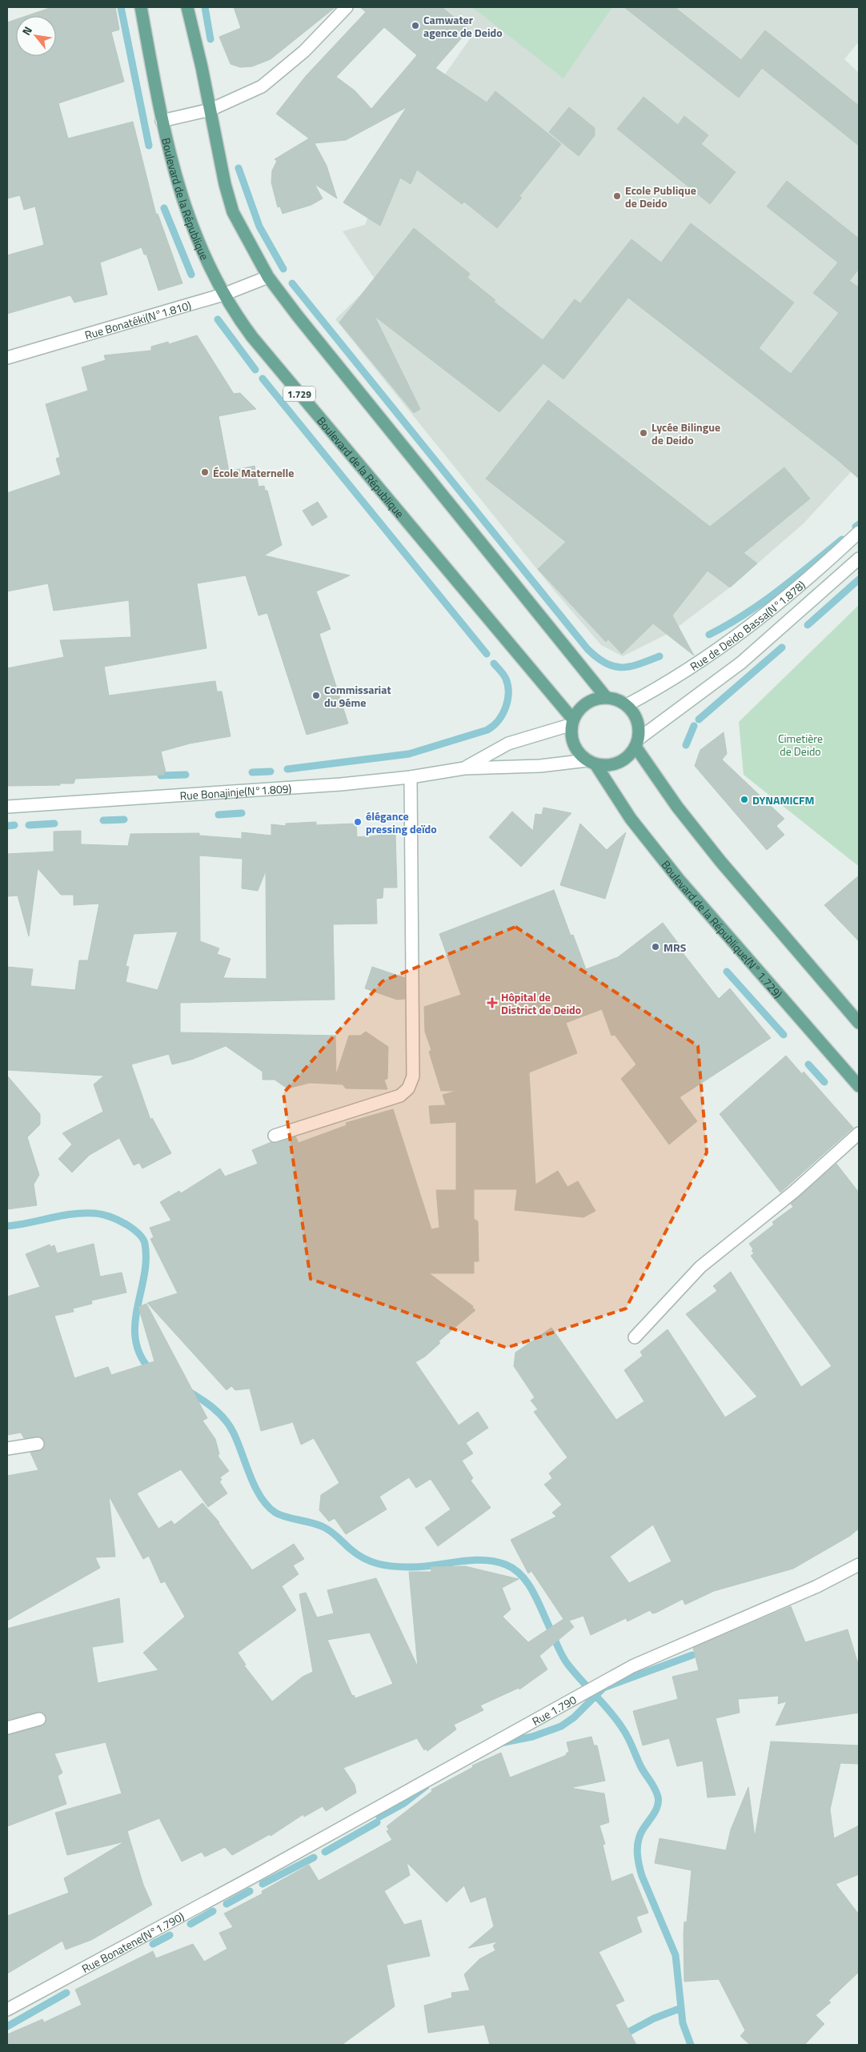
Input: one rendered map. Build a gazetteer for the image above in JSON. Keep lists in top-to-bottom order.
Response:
{
  "streets": {
    "main road": ["Boulevard de la République", "1.729", "Boulevard de la République(N° 1.729)"],
    "street": [
      "Rue Bonatéki(N°1.810)",
      "Rue de Deido Bassa(N°1.878)",
      "Rue Bonajinje(N°1.809)",
      "Rue 1.790",
      "Rue Bonatene(N°1.790)"
    ]
  },
  "crossings": [
    ["Boulevard de la République", "Rue Bonatéki(N°1.810)"],
    ["Boulevard de la République", "Rue de Deido Bassa(N°1.878)"],
    ["Boulevard de la République", "Rue Bonajinje(N°1.809)"],
    ["Boulevard de la République", "Boulevard de la République(N° 1.729)"],
    ["Rue de Deido Bassa(N°1.878)", "Rue Bonajinje(N°1.809)"],
    ["Rue de Deido Bassa(N°1.878)", "Boulevard de la République(N° 1.729)"],
    ["Rue Bonajinje(N°1.809)", "Boulevard de la République(N° 1.729)"],
    ["Rue 1.790", "Rue Bonatene(N°1.790)"]
  ],
  "parks": ["Cimetière de Deido"],
  "places": {
    "other": [
      "Camwater agence de Deido",
      "Ecole Publique de Deido",
      "Lycée Bilingue de Deido",
      "École Maternelle",
      "Commissariat du 9éme",
      "DYNAMICFM",
      "élégance pressing deïdo",
      "MRS"
    ],
    "health": ["Hôpital de District de Deido"]
  },
  "north": "top left"
}
